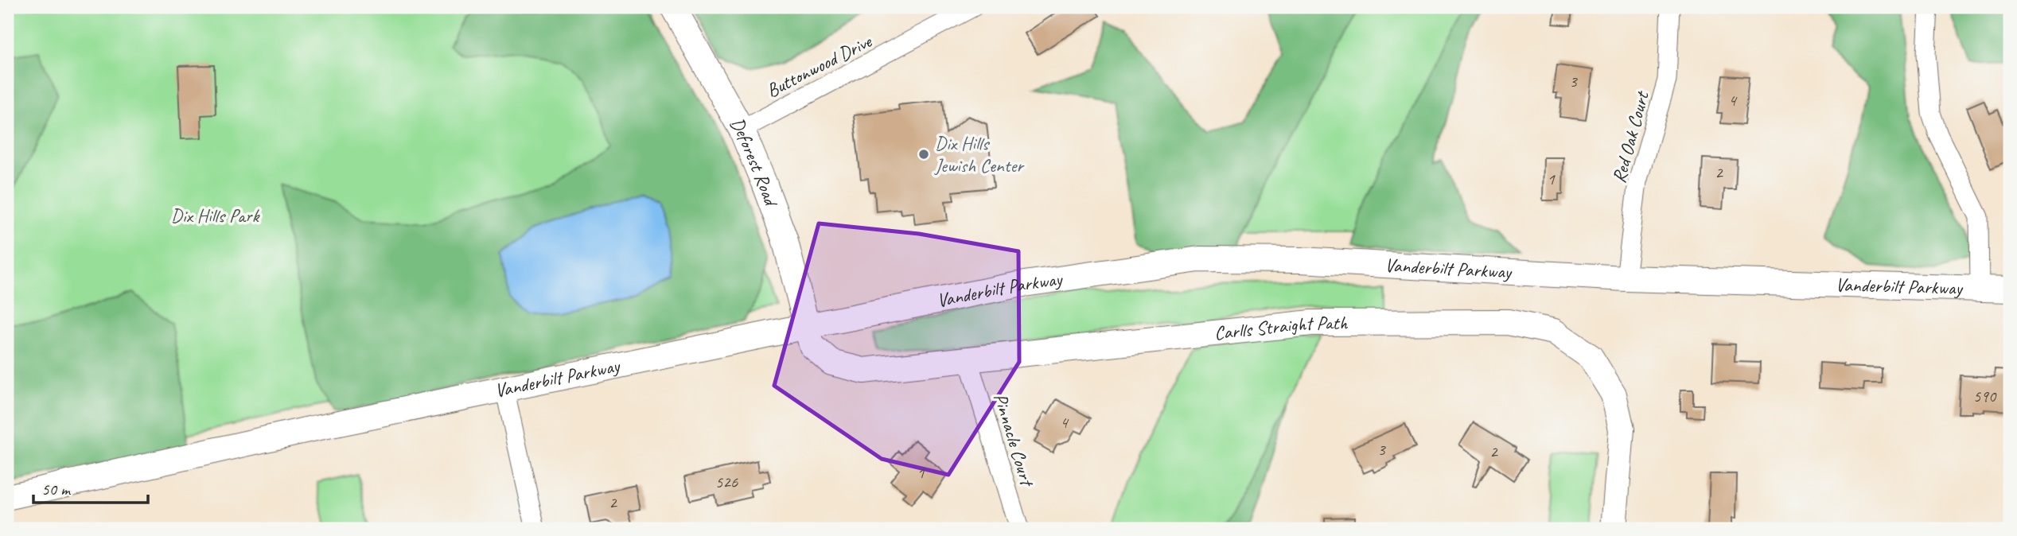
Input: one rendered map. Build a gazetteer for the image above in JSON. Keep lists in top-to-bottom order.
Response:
{
  "streets": {
    "main road": ["Deforest Road", "Vanderbilt Parkway", "Carlls Straight Path"],
    "street": ["Buttonwood Drive", "Red Oak Court", "Pinnacle Court"]
  },
  "crossings": [
    ["Buttonwood Drive", "Deforest Road"],
    ["Red Oak Court", "Vanderbilt Parkway"],
    ["Deforest Road", "Vanderbilt Parkway"],
    ["Deforest Road", "Carlls Straight Path"],
    ["Vanderbilt Parkway", "Carlls Straight Path"],
    ["Carlls Straight Path", "Pinnacle Court"]
  ],
  "parks": ["Dix Hills Park"],
  "places": ["Dix Hills Jewish Center"],
  "house_numbers": [
    "3",
    "4",
    "2",
    "1",
    "590",
    "4",
    "3",
    "2",
    "1",
    "526",
    "2"
  ],
  "scale_bar": "50 m"
}
